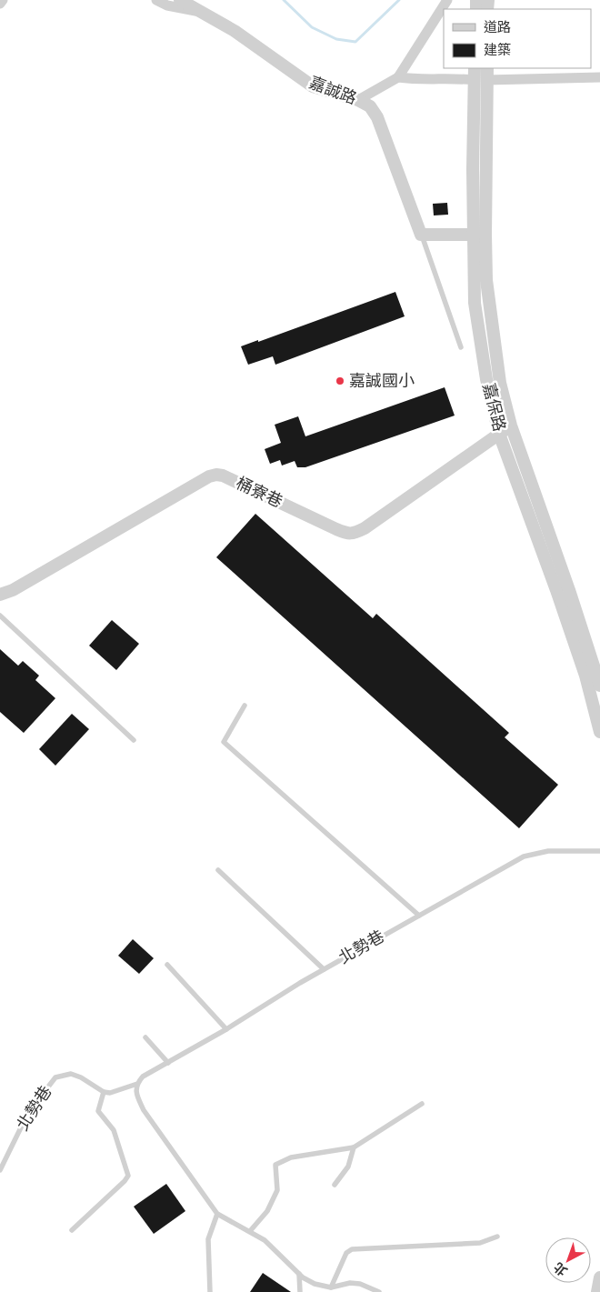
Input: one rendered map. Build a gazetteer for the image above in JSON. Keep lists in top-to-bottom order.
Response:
{
  "streets": {
    "street": ["嘉誠路", "嘉保路", "桶寮巷"],
    "lane": ["北勢巷"]
  },
  "crossings": [
    ["嘉保路", "桶寮巷"]
  ],
  "places": ["嘉誠國小"],
  "legend": ["道路", "建築"],
  "north": "bottom left"
}
